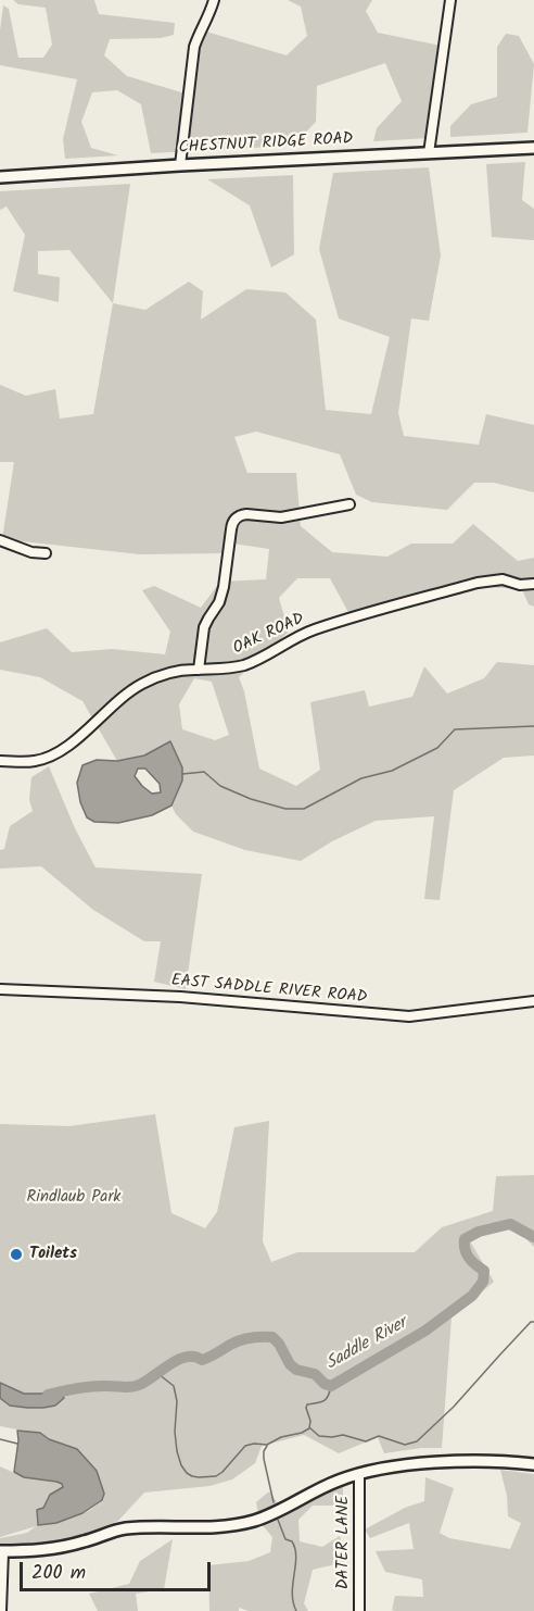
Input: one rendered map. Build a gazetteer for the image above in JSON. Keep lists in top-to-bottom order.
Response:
{
  "streets": {
    "main road": ["CHESTNUT RIDGE ROAD"],
    "street": ["OAK ROAD", "EAST SADDLE RIVER ROAD", "DATER LANE"]
  },
  "water": ["Saddle River"],
  "parks": ["Rindlaub Park"],
  "places": ["Toilets"],
  "scale_bar": "200 m"
}
